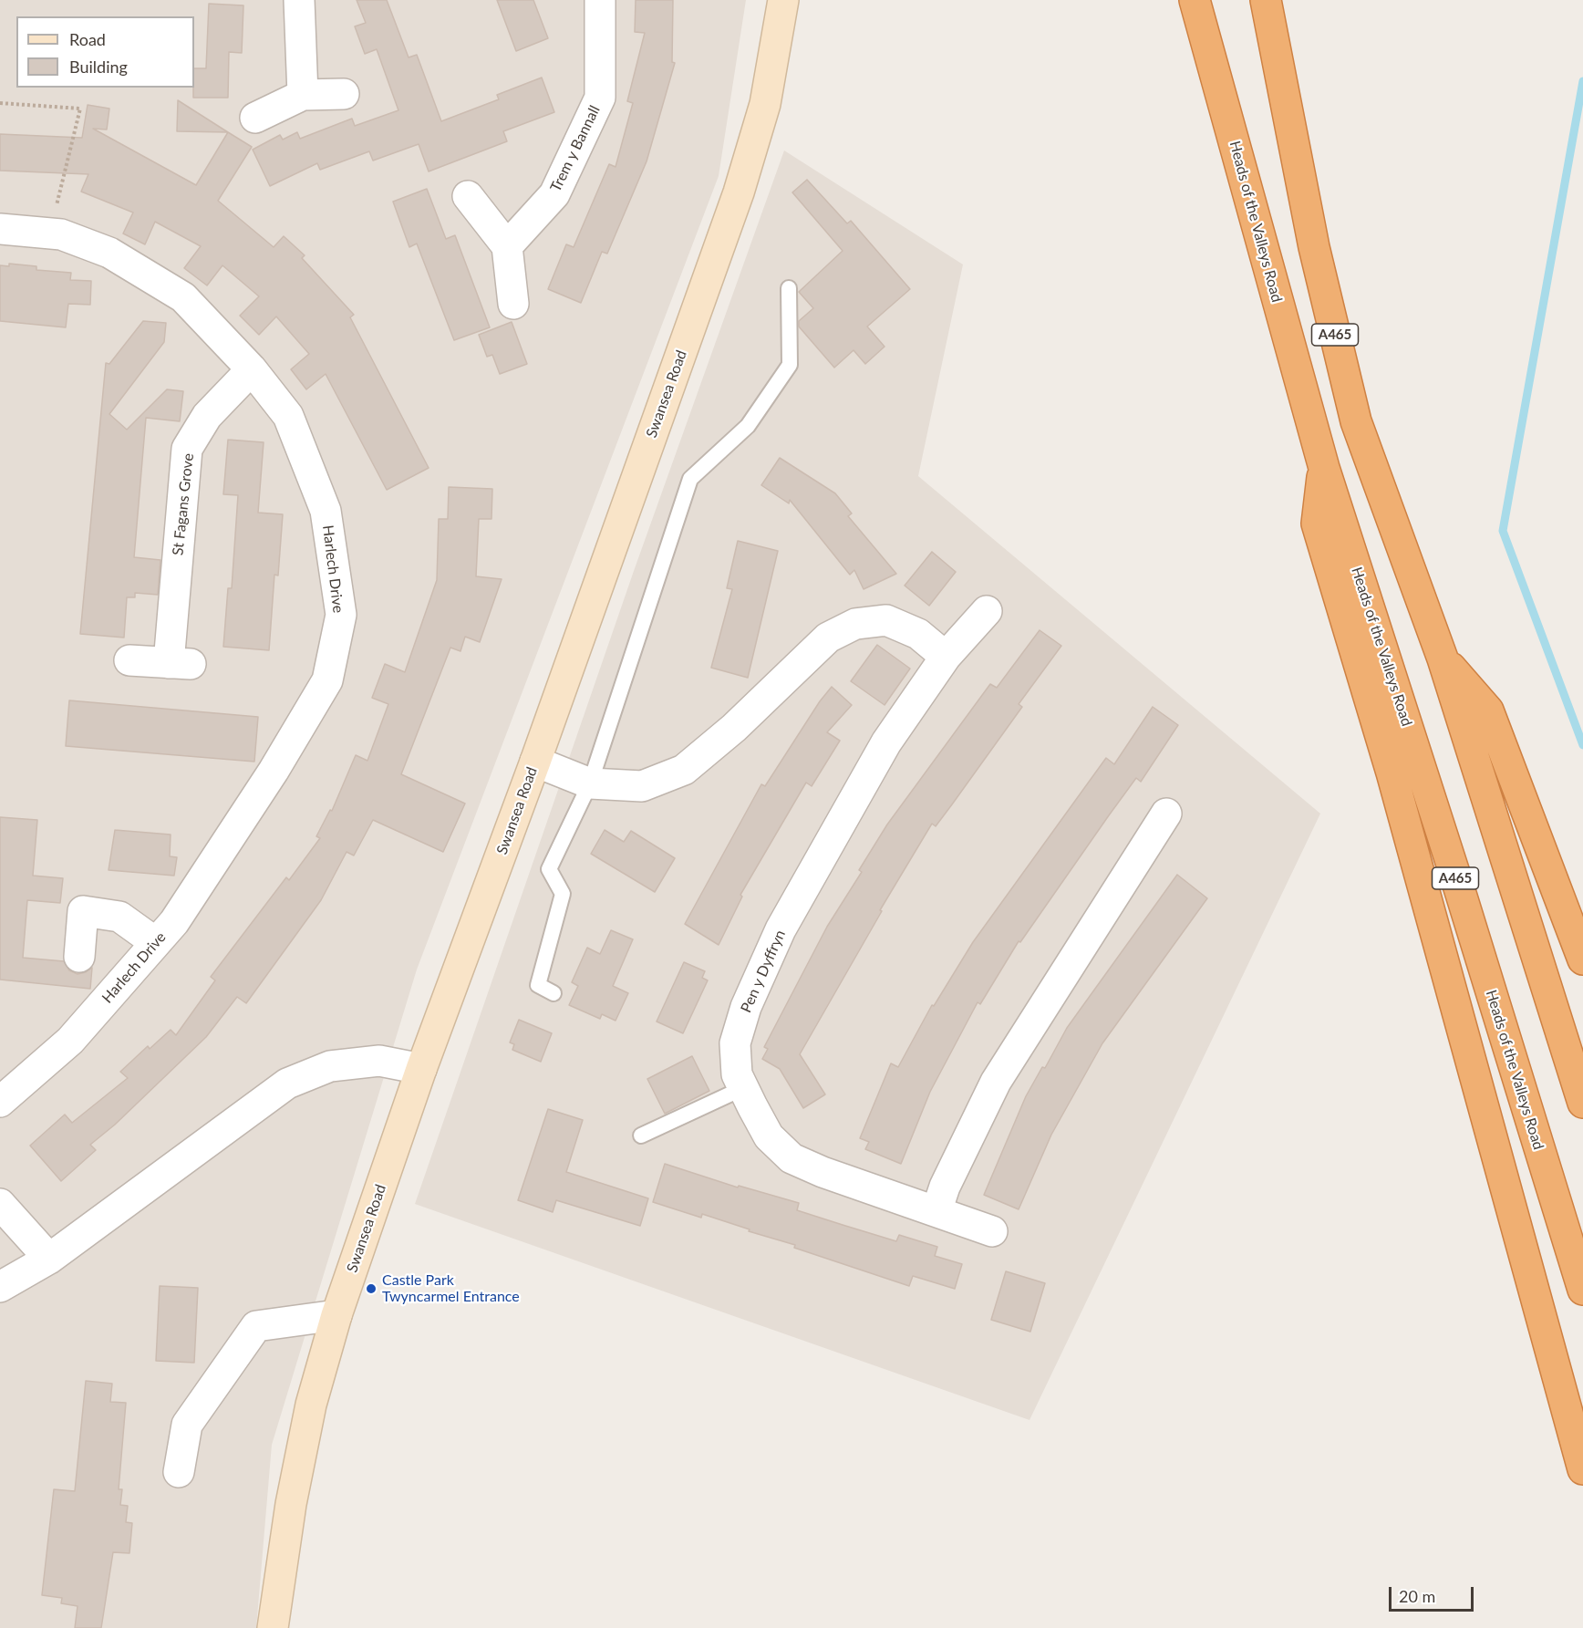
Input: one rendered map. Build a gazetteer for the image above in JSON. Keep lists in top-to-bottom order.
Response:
{
  "streets": {
    "highway": ["Heads of the Valleys Road", "A465"],
    "street": [
      "Trem y Bannall",
      "Swansea Road",
      "St Fagans Grove",
      "Harlech Drive",
      "Pen y Dyffryn"
    ]
  },
  "crossings": [
    ["St Fagans Grove", "Harlech Drive"]
  ],
  "places": ["Castle Park Twyncarmel Entrance"],
  "legend": ["Road", "Building"],
  "scale_bar": "20 m"
}
